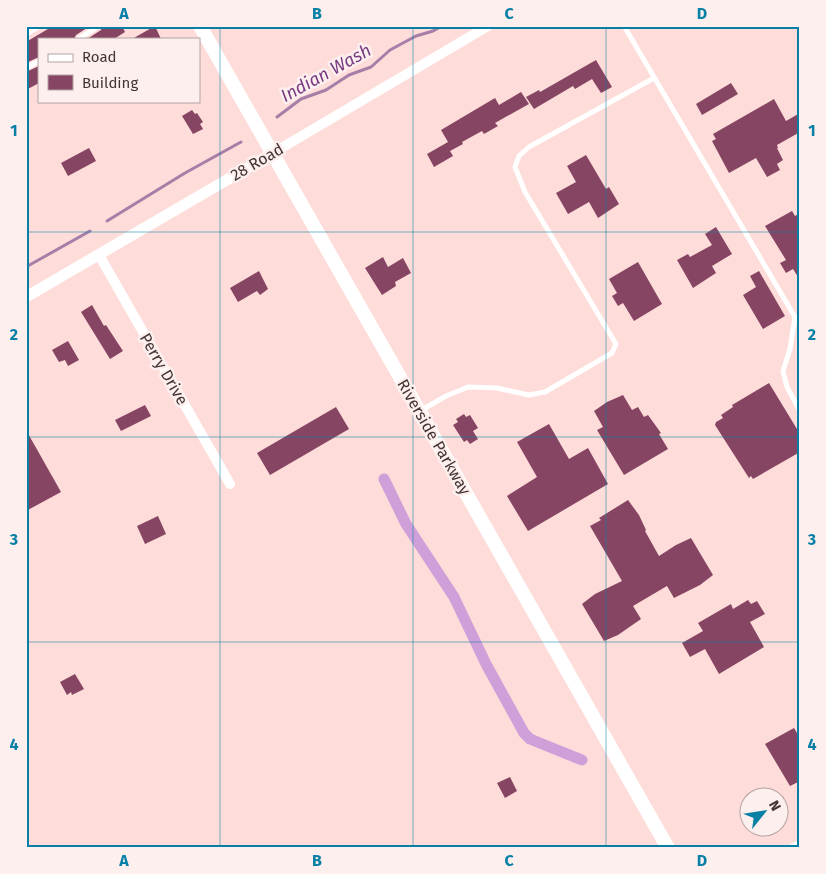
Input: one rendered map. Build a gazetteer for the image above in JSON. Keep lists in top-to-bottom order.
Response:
{
  "streets": {
    "main road": ["Riverside Parkway"],
    "street": ["28 Road", "Perry Drive"]
  },
  "crossings": [
    ["28 Road", "Perry Drive"],
    ["28 Road", "Riverside Parkway"]
  ],
  "water": ["Indian Wash"],
  "legend": ["Road", "Building"],
  "north": "top right",
  "grid": {
    "columns": [
      "A",
      "B",
      "C",
      "D"
    ],
    "rows": [
      "1",
      "2",
      "3",
      "4"
    ]
  }
}
